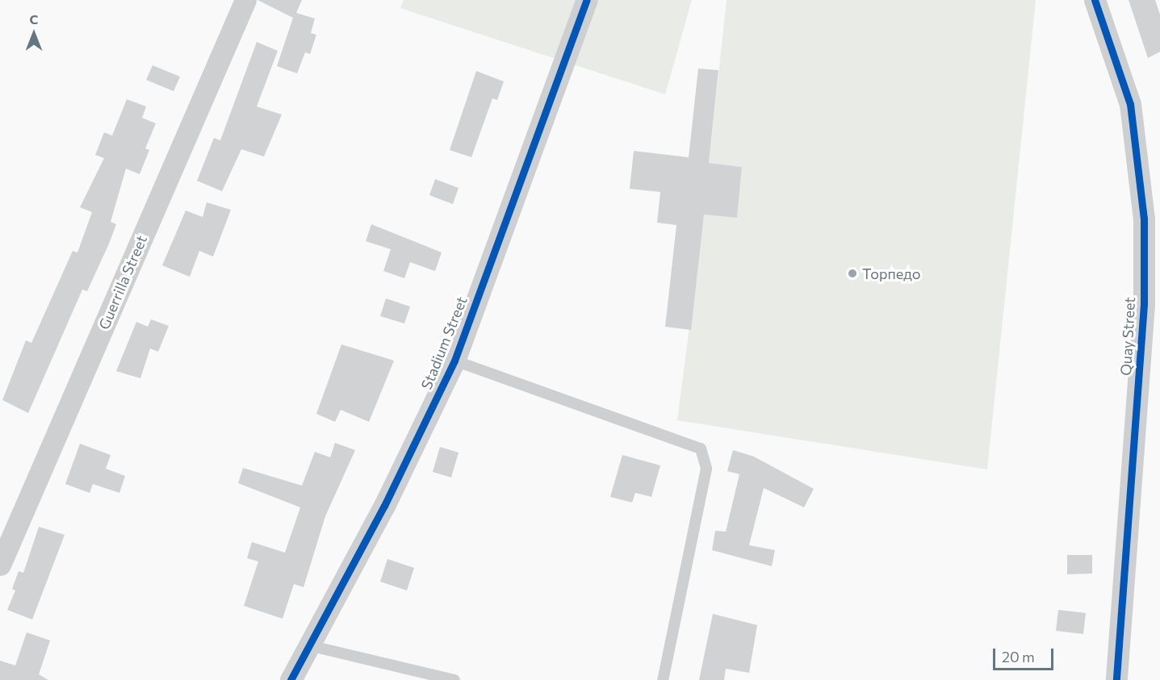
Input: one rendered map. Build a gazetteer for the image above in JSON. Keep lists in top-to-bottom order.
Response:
{
  "streets": {
    "street": ["Guerrilla Street", "Quay Street", "Stadium Street"]
  },
  "places": ["Торпедо"],
  "scale_bar": "20 m",
  "north": "top"
}
